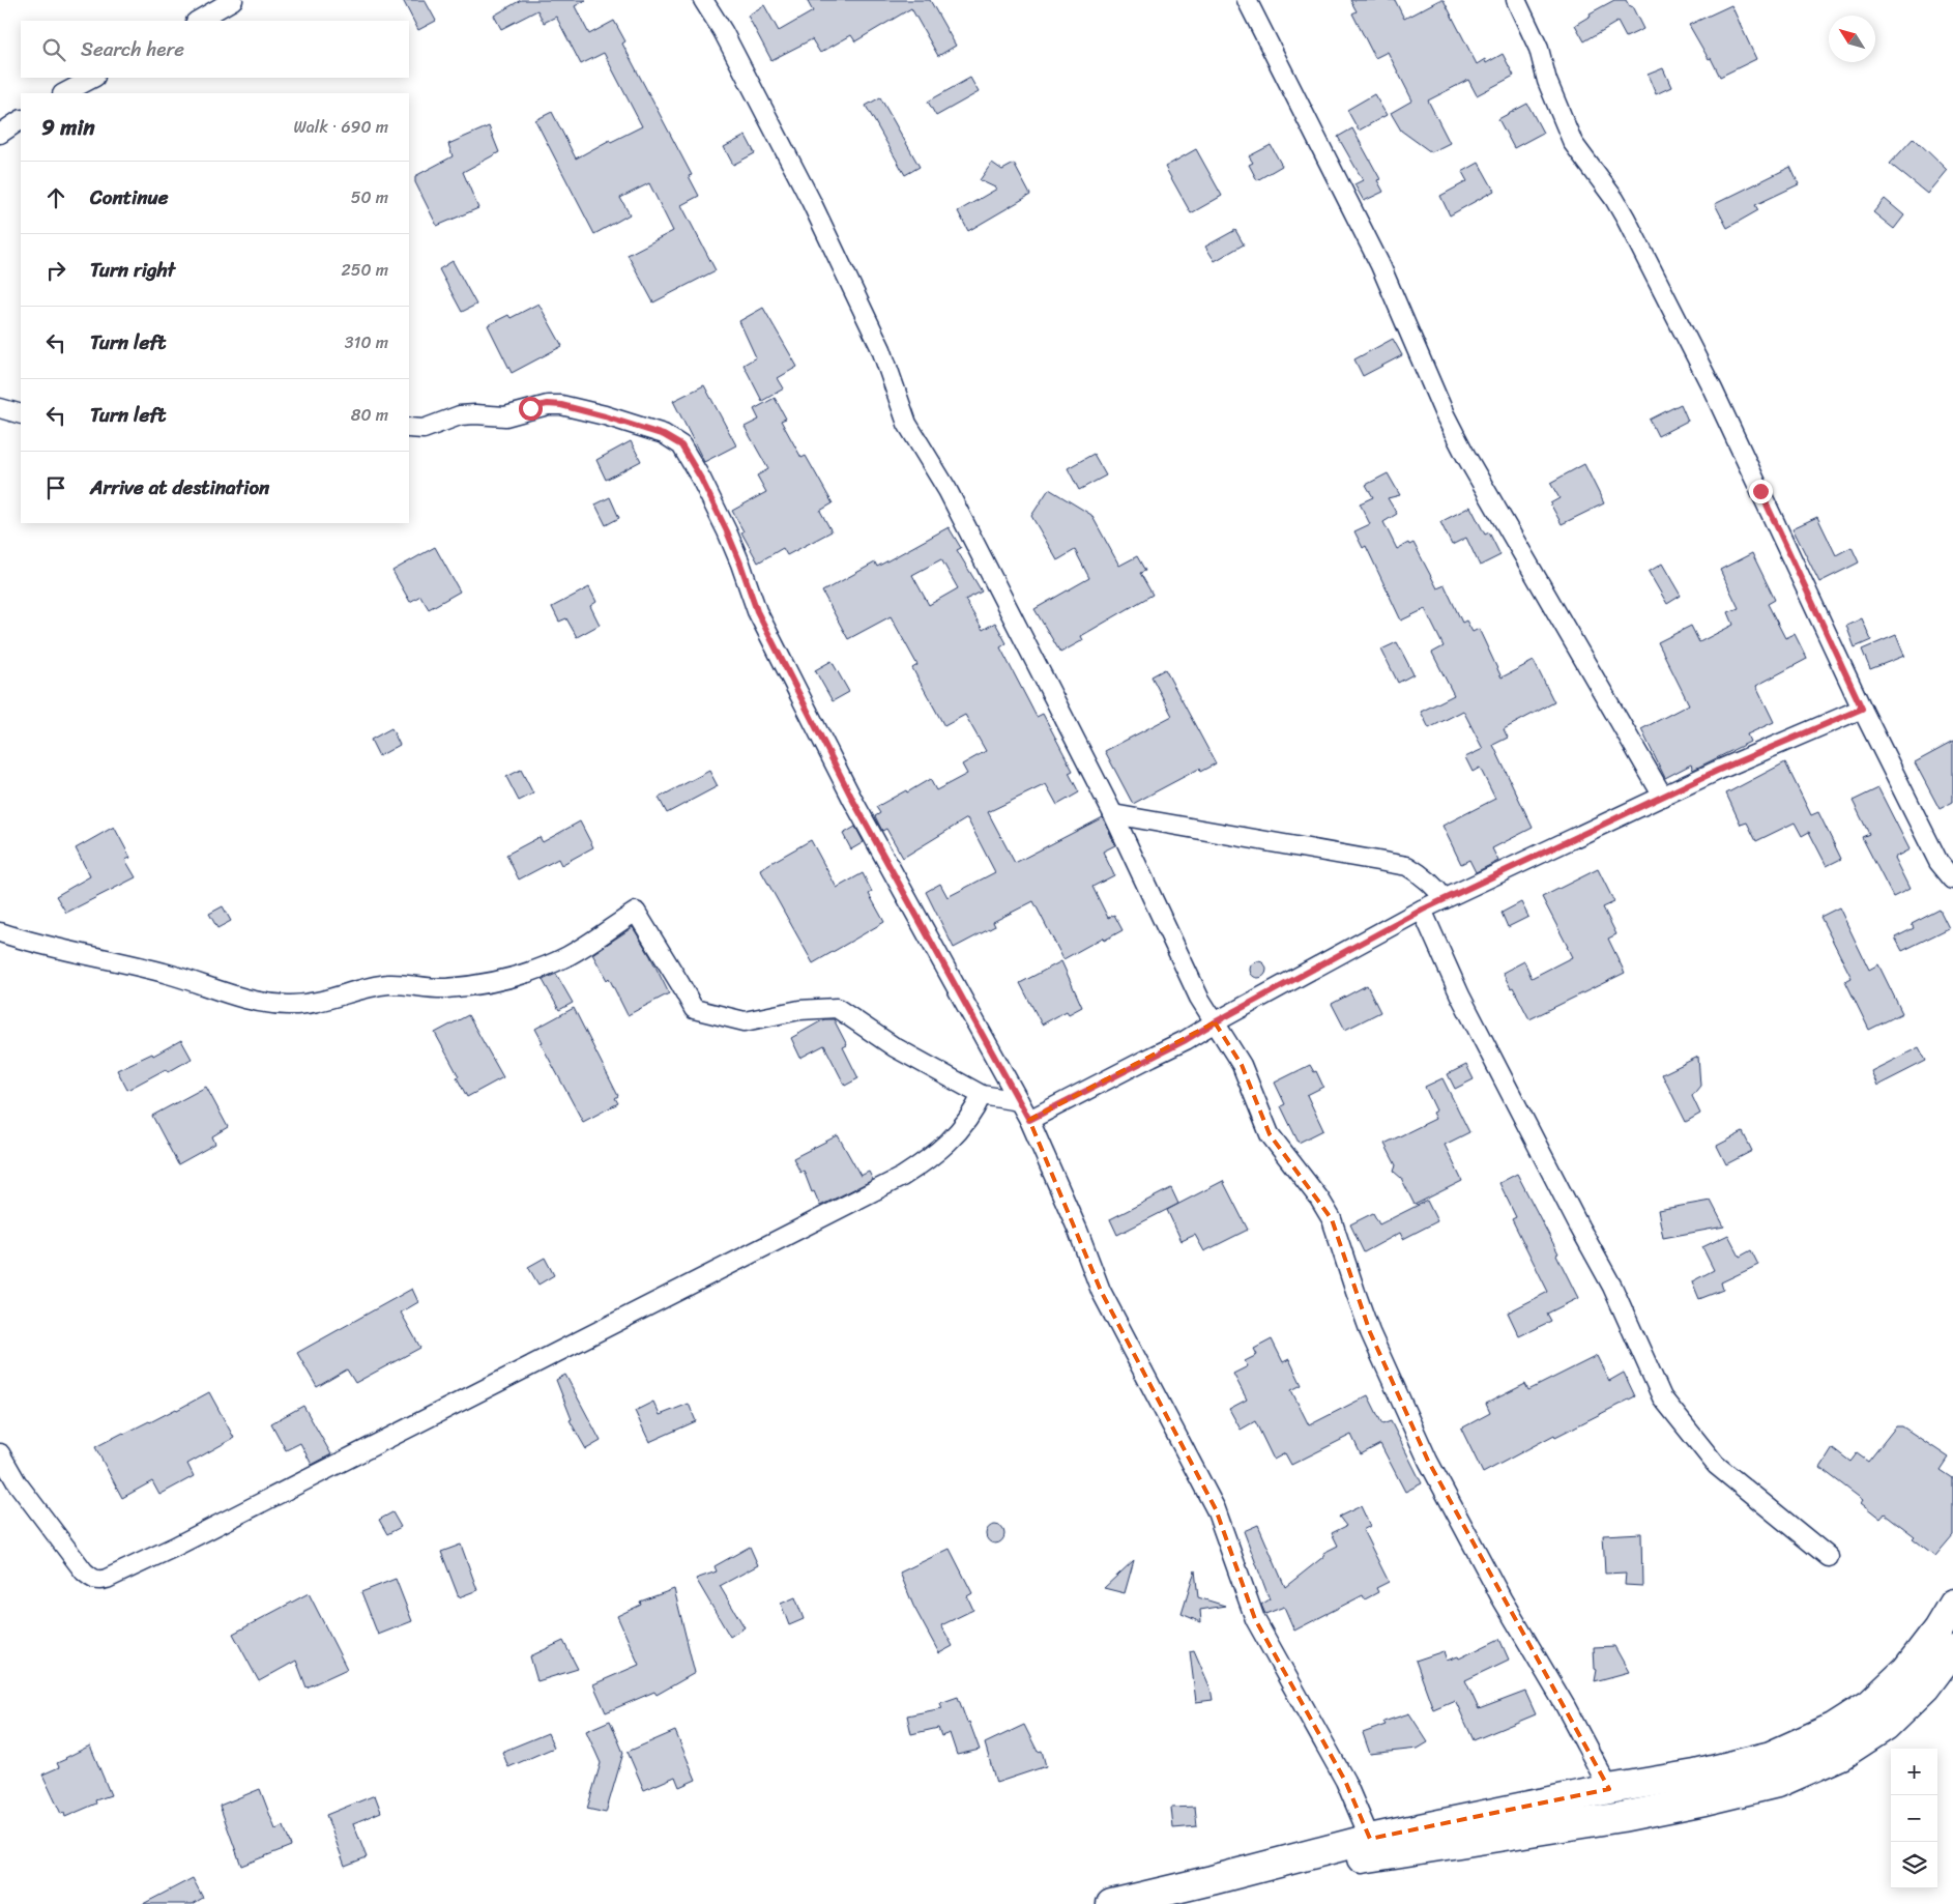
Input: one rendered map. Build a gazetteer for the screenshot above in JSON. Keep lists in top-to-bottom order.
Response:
{
  "north": "top left",
  "page": {
    "search": "Search here",
    "heading": ["9 min", "Walk · 690 m"],
    "list": [
      ["Continue", "50 m"],
      ["Turn right", "250 m"],
      ["Turn left", "310 m"],
      ["Turn left", "80 m"],
      "Arrive at destination"
    ],
    "map_buttons": ["+", "−"]
  }
}
